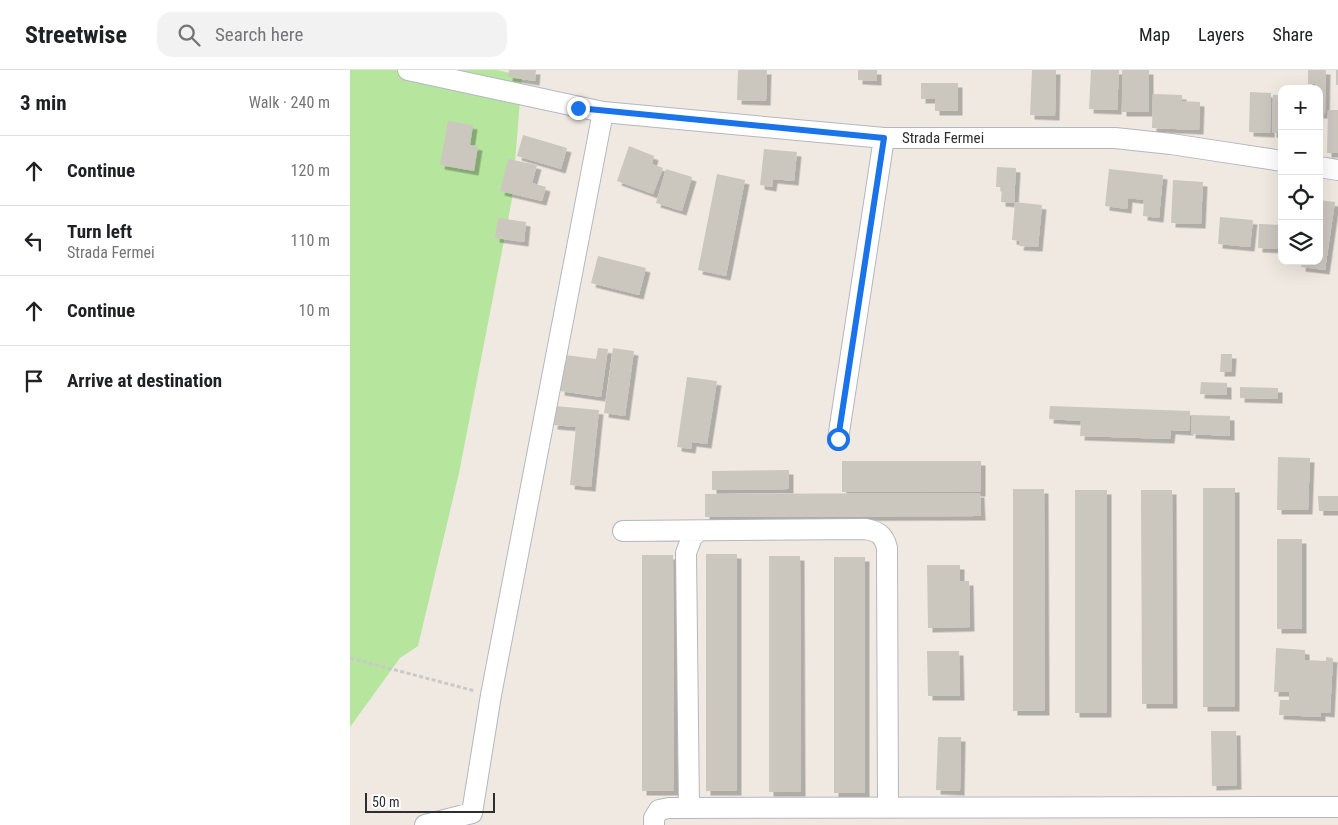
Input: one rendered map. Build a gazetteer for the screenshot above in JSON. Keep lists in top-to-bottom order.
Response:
{
  "streets": {
    "street": ["Strada Fermei"]
  },
  "scale_bar": "50 m",
  "page": {
    "header": "Streetwise",
    "search": "Search here",
    "nav": ["Map", "Layers", "Share"],
    "heading": ["3 min", "Walk · 240 m"],
    "map_buttons": ["+", "−"],
    "list": [
      ["Continue", "120 m"],
      ["Turn left", "Strada Fermei", "110 m"],
      ["Continue", "10 m"],
      "Arrive at destination"
    ],
    "scale": "50 m"
  }
}
